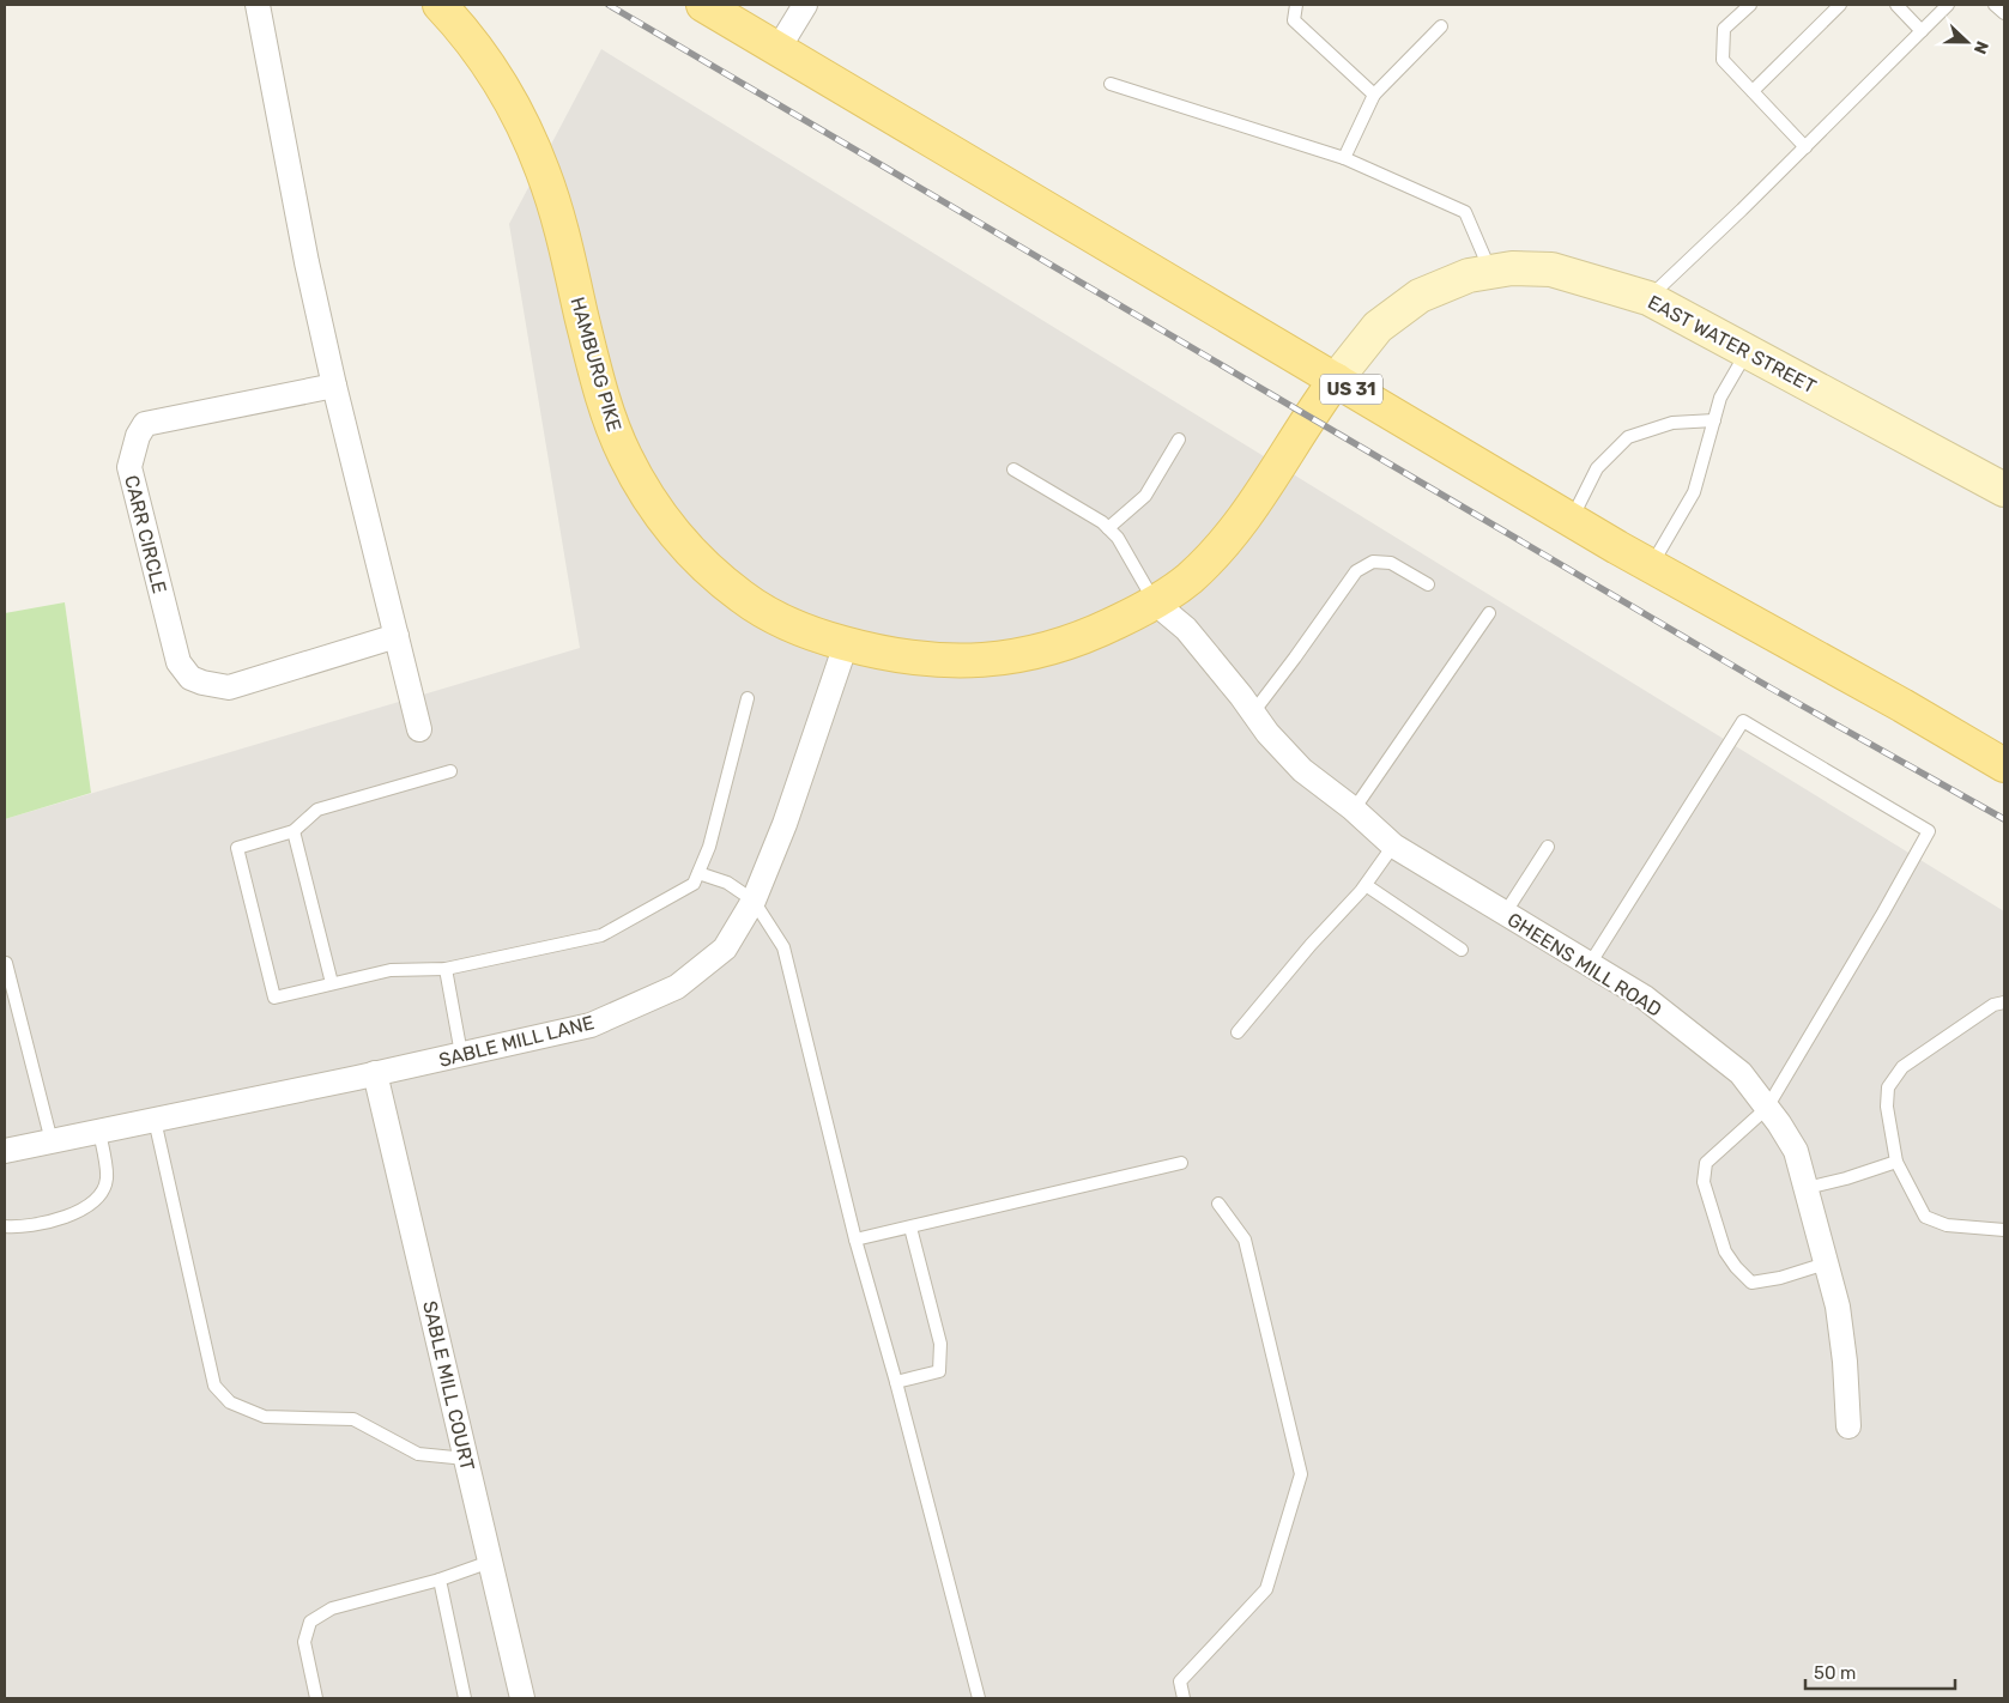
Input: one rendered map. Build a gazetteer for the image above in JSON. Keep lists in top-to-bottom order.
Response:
{
  "streets": {
    "main road": ["HAMBURG PIKE", "US 31"],
    "street": [
      "EAST WATER STREET",
      "CARR CIRCLE",
      "GHEENS MILL ROAD",
      "SABLE MILL LANE",
      "SABLE MILL COURT"
    ]
  },
  "crossings": [
    ["EAST WATER STREET", "HAMBURG PIKE"],
    ["EAST WATER STREET", "US 31"],
    ["HAMBURG PIKE", "US 31"],
    ["HAMBURG PIKE", "GHEENS MILL ROAD"],
    ["HAMBURG PIKE", "SABLE MILL LANE"],
    ["SABLE MILL LANE", "SABLE MILL COURT"]
  ],
  "scale_bar": "50 m",
  "north": "right"
}
